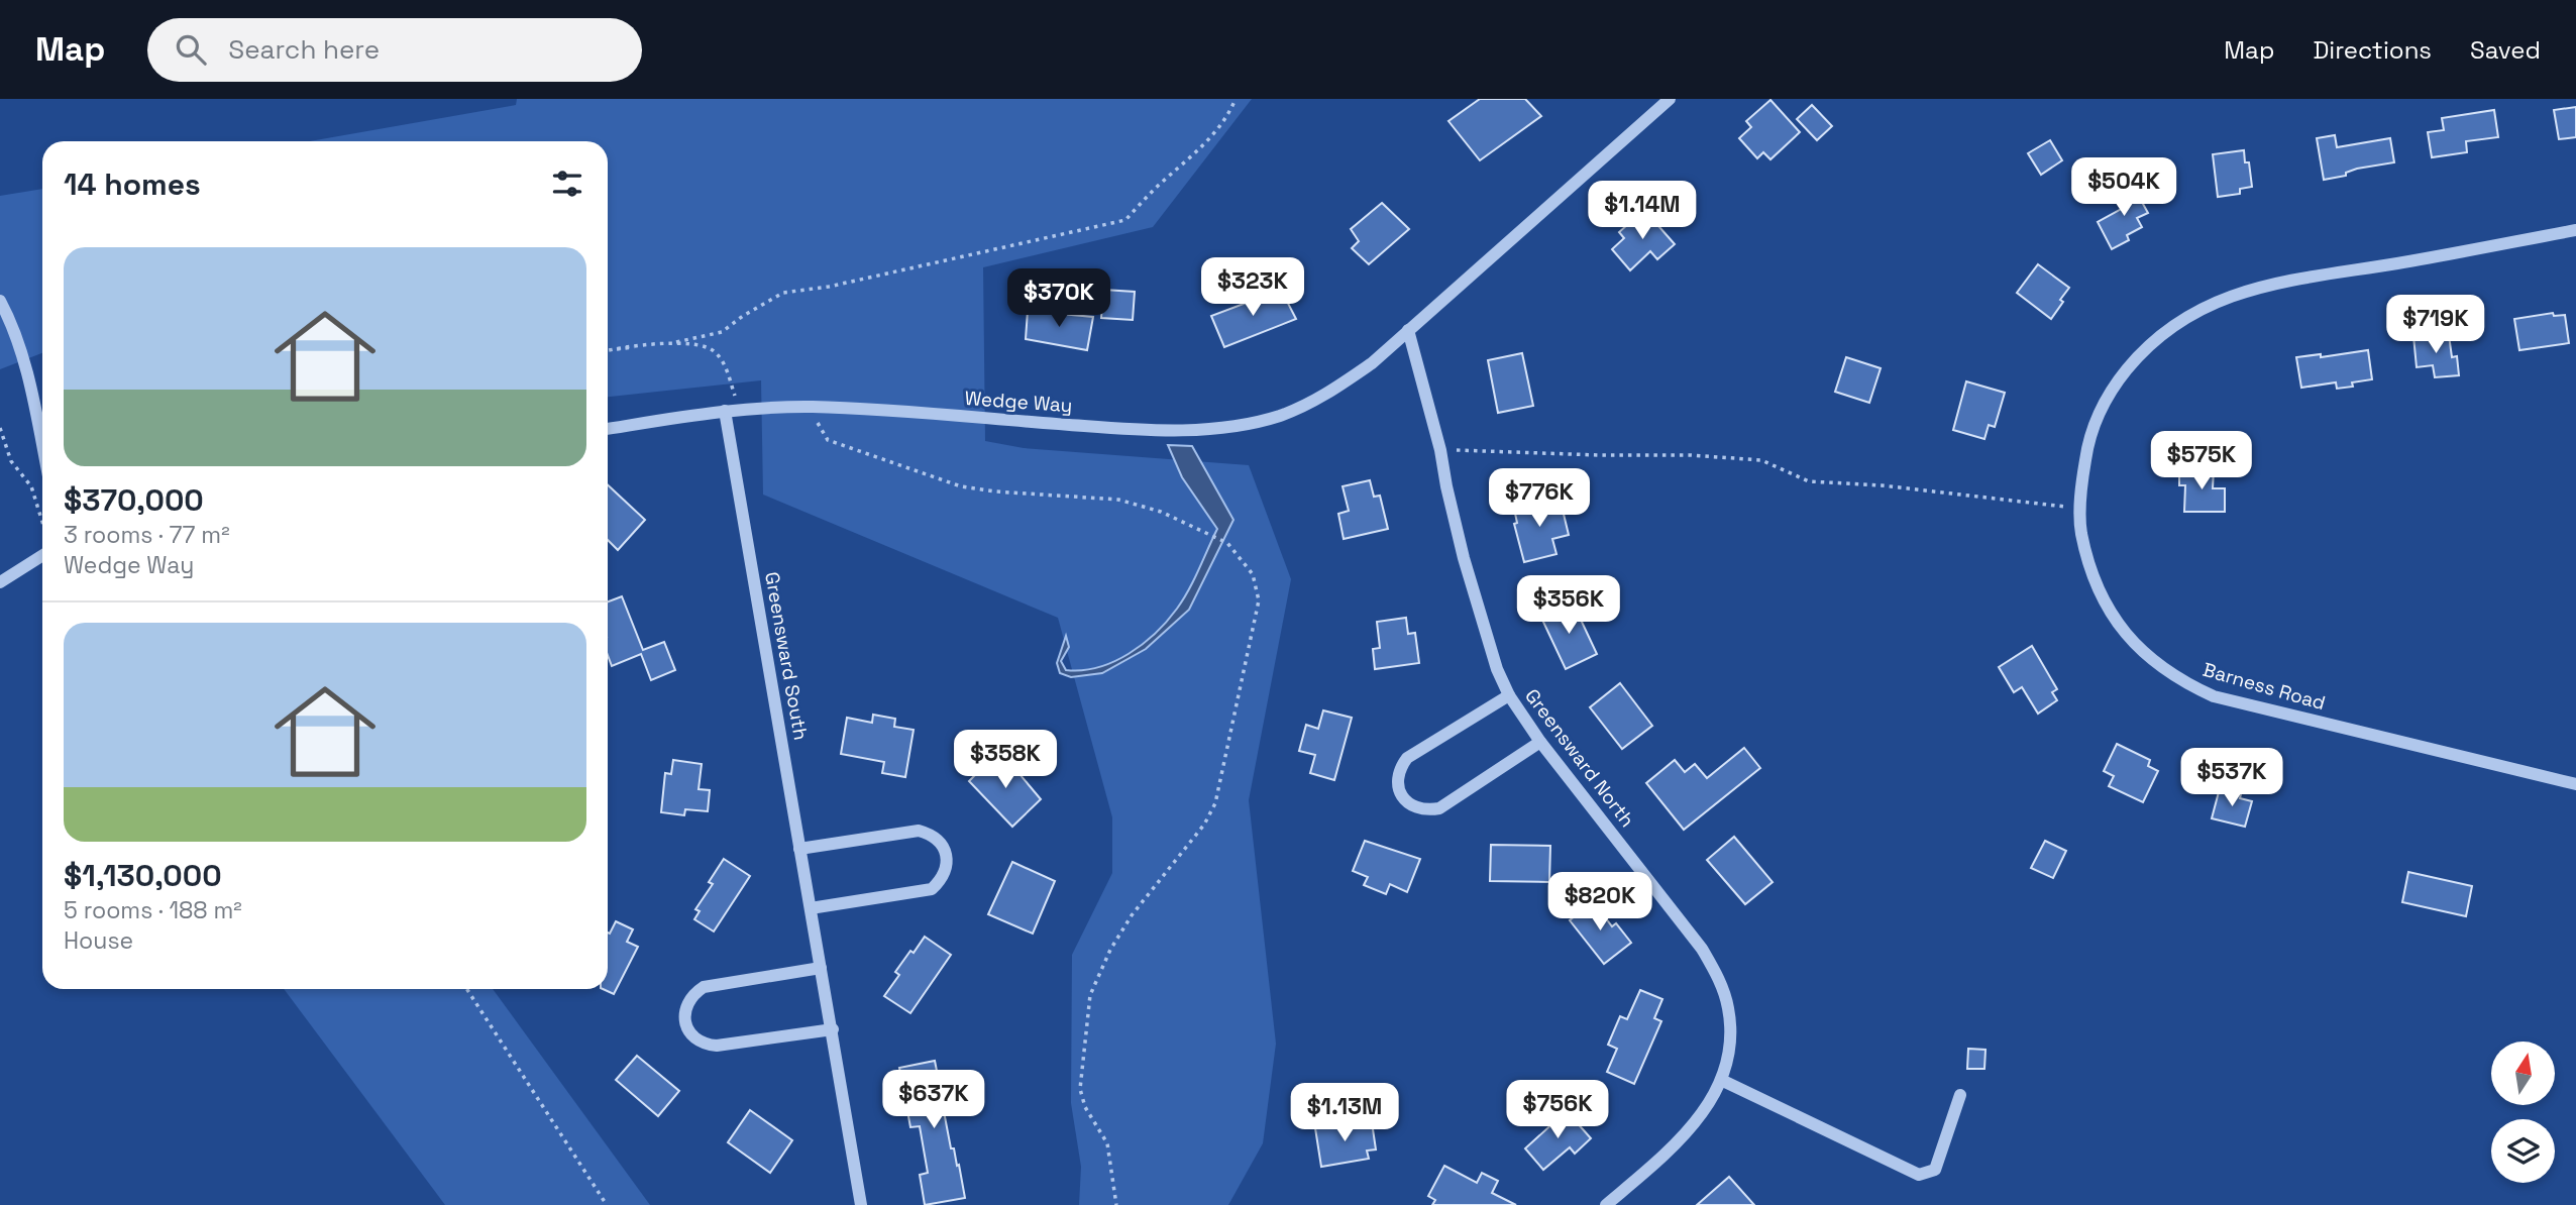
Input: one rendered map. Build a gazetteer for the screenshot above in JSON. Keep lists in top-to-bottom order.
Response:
{
  "streets": {
    "street": [
      "Wedge Way",
      "Greensward South",
      "Barness Road",
      "Greensward North"
    ]
  },
  "crossings": [
    ["Wedge Way", "Greensward South"],
    ["Wedge Way", "Greensward North"]
  ],
  "north": "top",
  "page": {
    "header": "Map",
    "search": "Search here",
    "nav": ["Map", "Directions", "Saved"],
    "heading": "14 homes",
    "price": [
      "$504K",
      "$1.14M",
      "$323K",
      "$370K",
      "$719K",
      "$575K",
      "$776K",
      "$356K",
      "$358K",
      "$537K",
      "$820K",
      "$637K",
      "$756K",
      "$1.13M"
    ],
    "list": [
      {
        "name": "$370,000",
        "note": "3 rooms · 77 m² · Wedge Way"
      },
      {
        "name": "$1,130,000",
        "note": "5 rooms · 188 m² · House"
      }
    ]
  }
}
